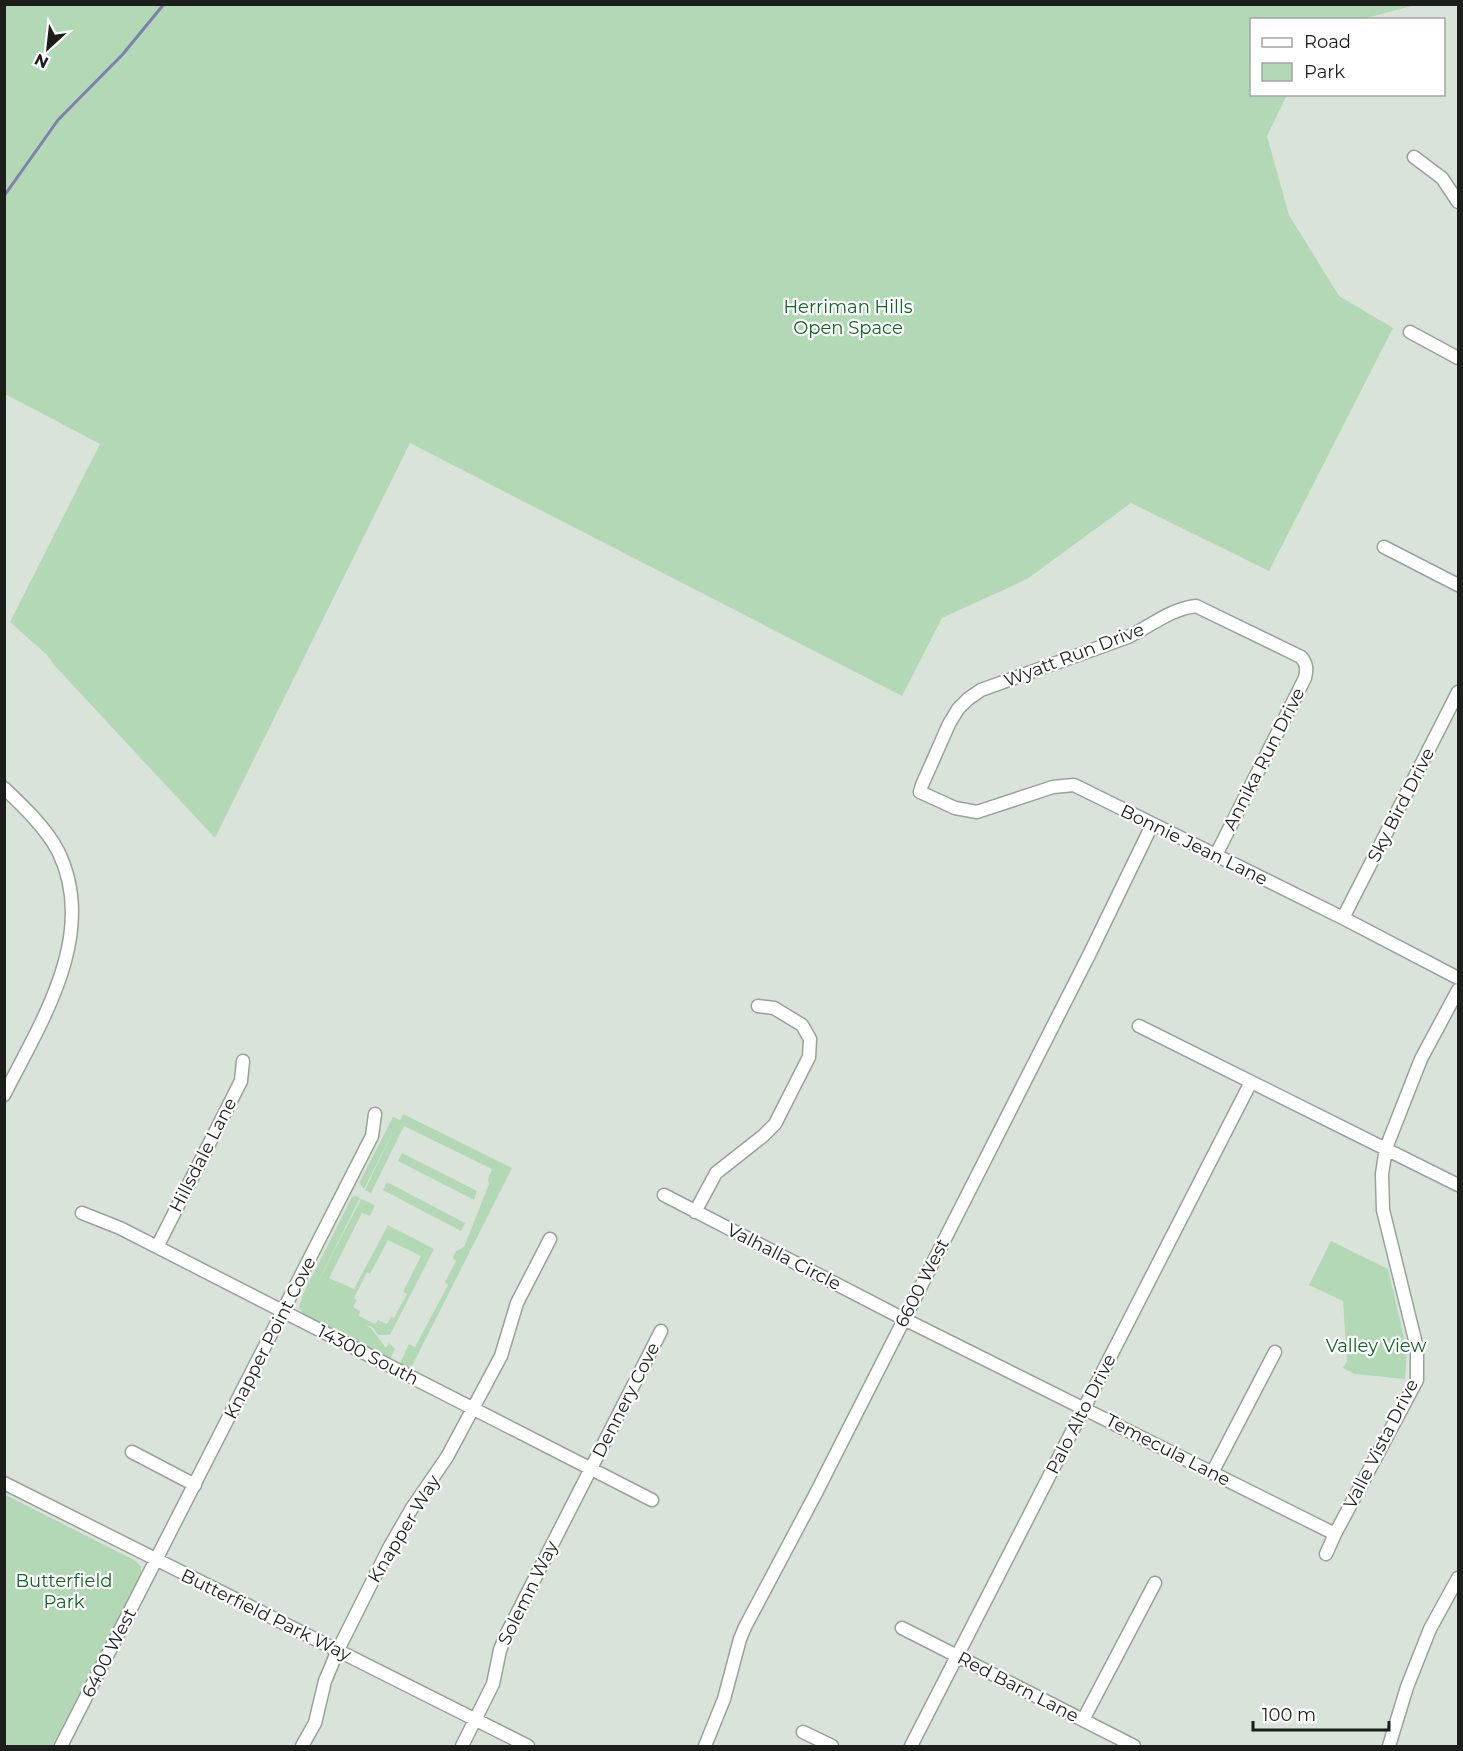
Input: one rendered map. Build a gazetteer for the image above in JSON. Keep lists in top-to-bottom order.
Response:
{
  "streets": {
    "street": [
      "Wyatt Run Drive",
      "Annika Run Drive",
      "Sky Bird Drive",
      "Bonnie Jean Lane",
      "Hillsdale Lane",
      "Valhalla Circle",
      "6600 West",
      "Knapper Point Cove",
      "14300 South",
      "Dennery Cove",
      "Palo Alto Drive",
      "Valle Vista Drive",
      "Temecula Lane",
      "Knapper Way",
      "Solemn Way",
      "Butterfield Park Way",
      "6400 West",
      "Red Barn Lane"
    ]
  },
  "crossings": [
    ["Wyatt Run Drive", "Annika Run Drive"],
    ["Wyatt Run Drive", "Bonnie Jean Lane"],
    ["Annika Run Drive", "Bonnie Jean Lane"],
    ["Sky Bird Drive", "Bonnie Jean Lane"],
    ["Bonnie Jean Lane", "6600 West"],
    ["Hillsdale Lane", "14300 South"],
    ["Valhalla Circle", "6600 West"],
    ["Valhalla Circle", "Temecula Lane"],
    ["6600 West", "Temecula Lane"],
    ["Knapper Point Cove", "14300 South"],
    ["Knapper Point Cove", "Butterfield Park Way"],
    ["Knapper Point Cove", "6400 West"],
    ["14300 South", "Dennery Cove"],
    ["14300 South", "Knapper Way"],
    ["14300 South", "Solemn Way"],
    ["Dennery Cove", "Solemn Way"],
    ["Palo Alto Drive", "Temecula Lane"],
    ["Palo Alto Drive", "Red Barn Lane"],
    ["Valle Vista Drive", "Temecula Lane"],
    ["Knapper Way", "Butterfield Park Way"],
    ["Solemn Way", "Butterfield Park Way"],
    ["Butterfield Park Way", "6400 West"]
  ],
  "parks": ["Herriman Hills Open Space", "Valley View", "Butterfield Park"],
  "legend": ["Road", "Park"],
  "scale_bar": "100 m",
  "north": "bottom left"
}
